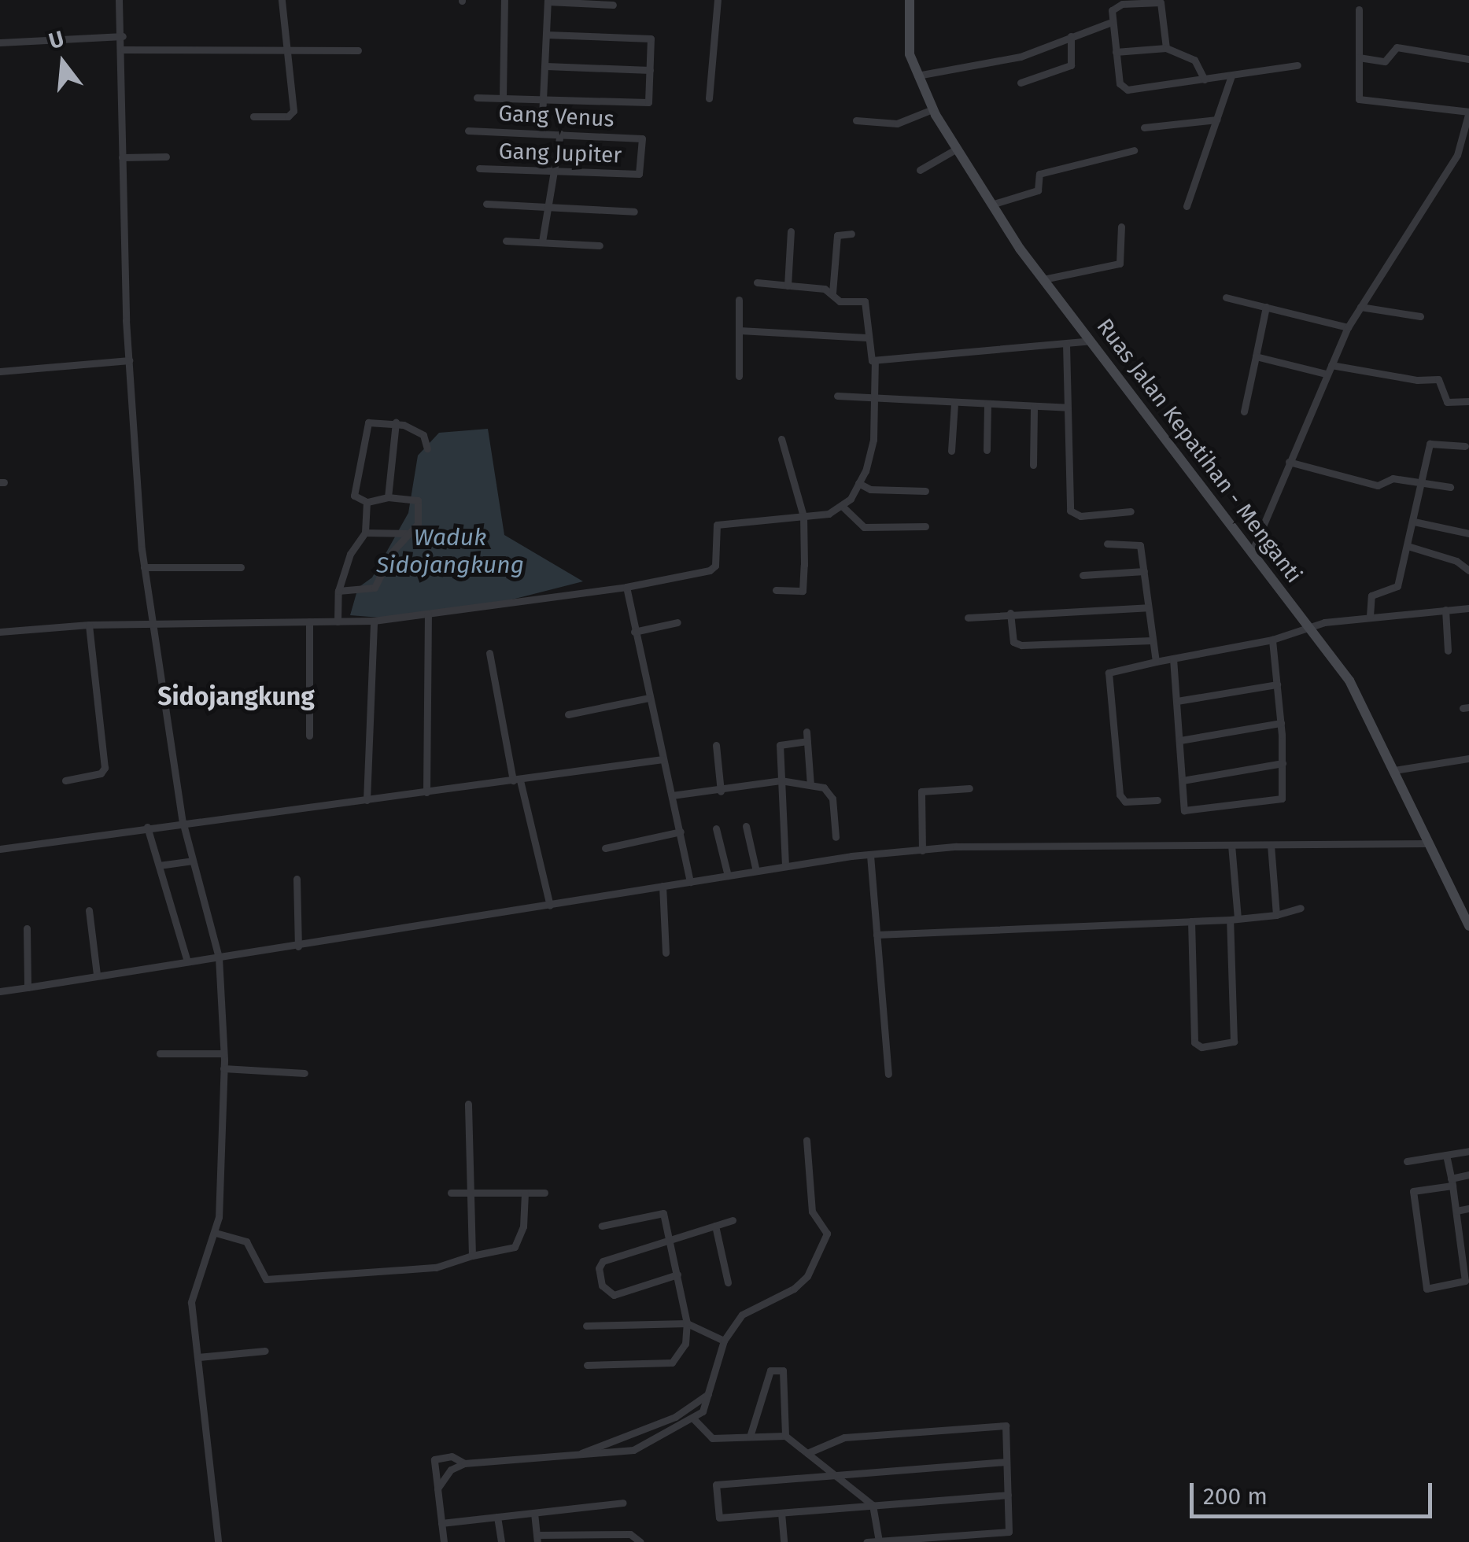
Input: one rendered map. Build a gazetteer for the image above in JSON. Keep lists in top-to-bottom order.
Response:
{
  "streets": {
    "main road": ["Ruas Jalan Kepatihan - Menganti"],
    "street": ["Gang Venus", "Gang Jupiter"]
  },
  "crossings": [
    ["Gang Venus", "Gang Jupiter"]
  ],
  "districts": ["Sidojangkung"],
  "water": ["Waduk Sidojangkung"],
  "scale_bar": "200 m",
  "north": "top"
}
